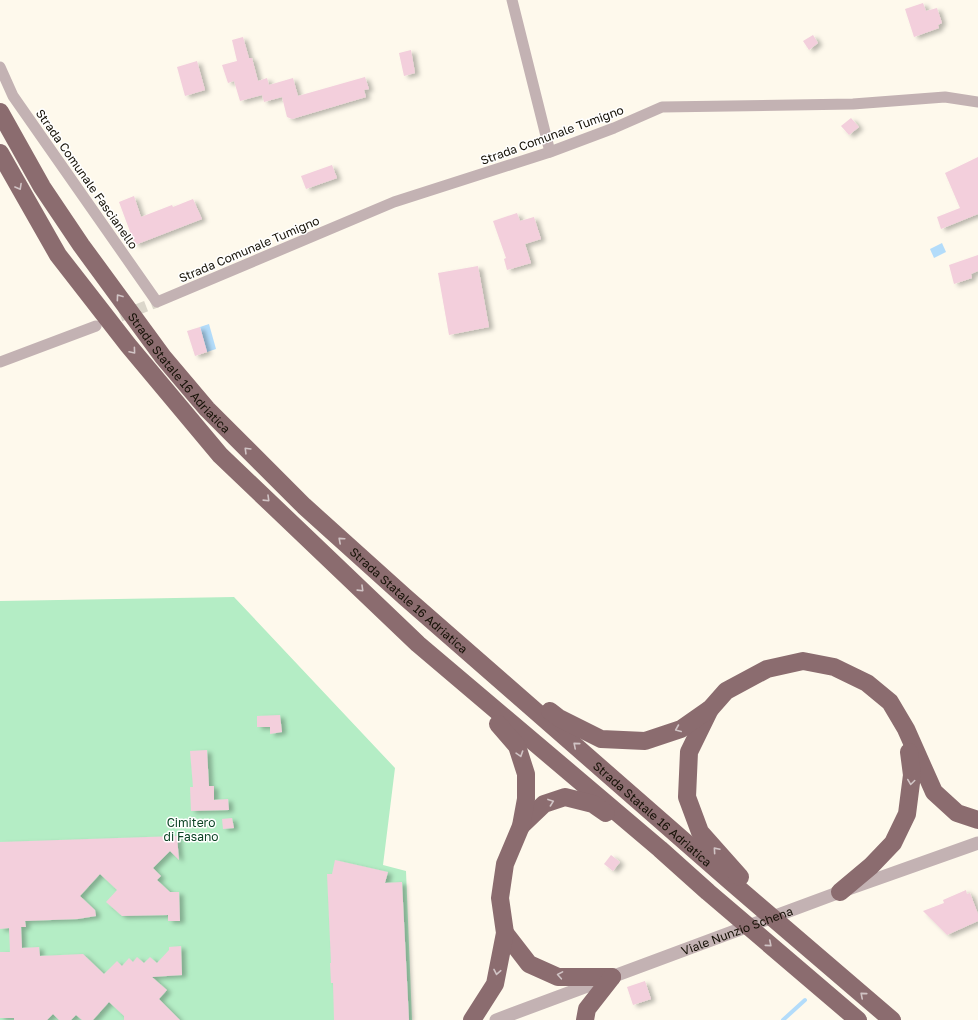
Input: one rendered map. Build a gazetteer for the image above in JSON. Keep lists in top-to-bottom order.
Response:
{
  "streets": {
    "highway": ["Strada Statale 16 Adriatica"],
    "street": ["Strada Comunale Tumigno", "Strada Comunale Fascianello", "Viale Nunzio Schena"]
  },
  "crossings": [
    ["Strada Comunale Tumigno", "Strada Comunale Fascianello"]
  ],
  "parks": ["Cimitero di Fasano"]
}
